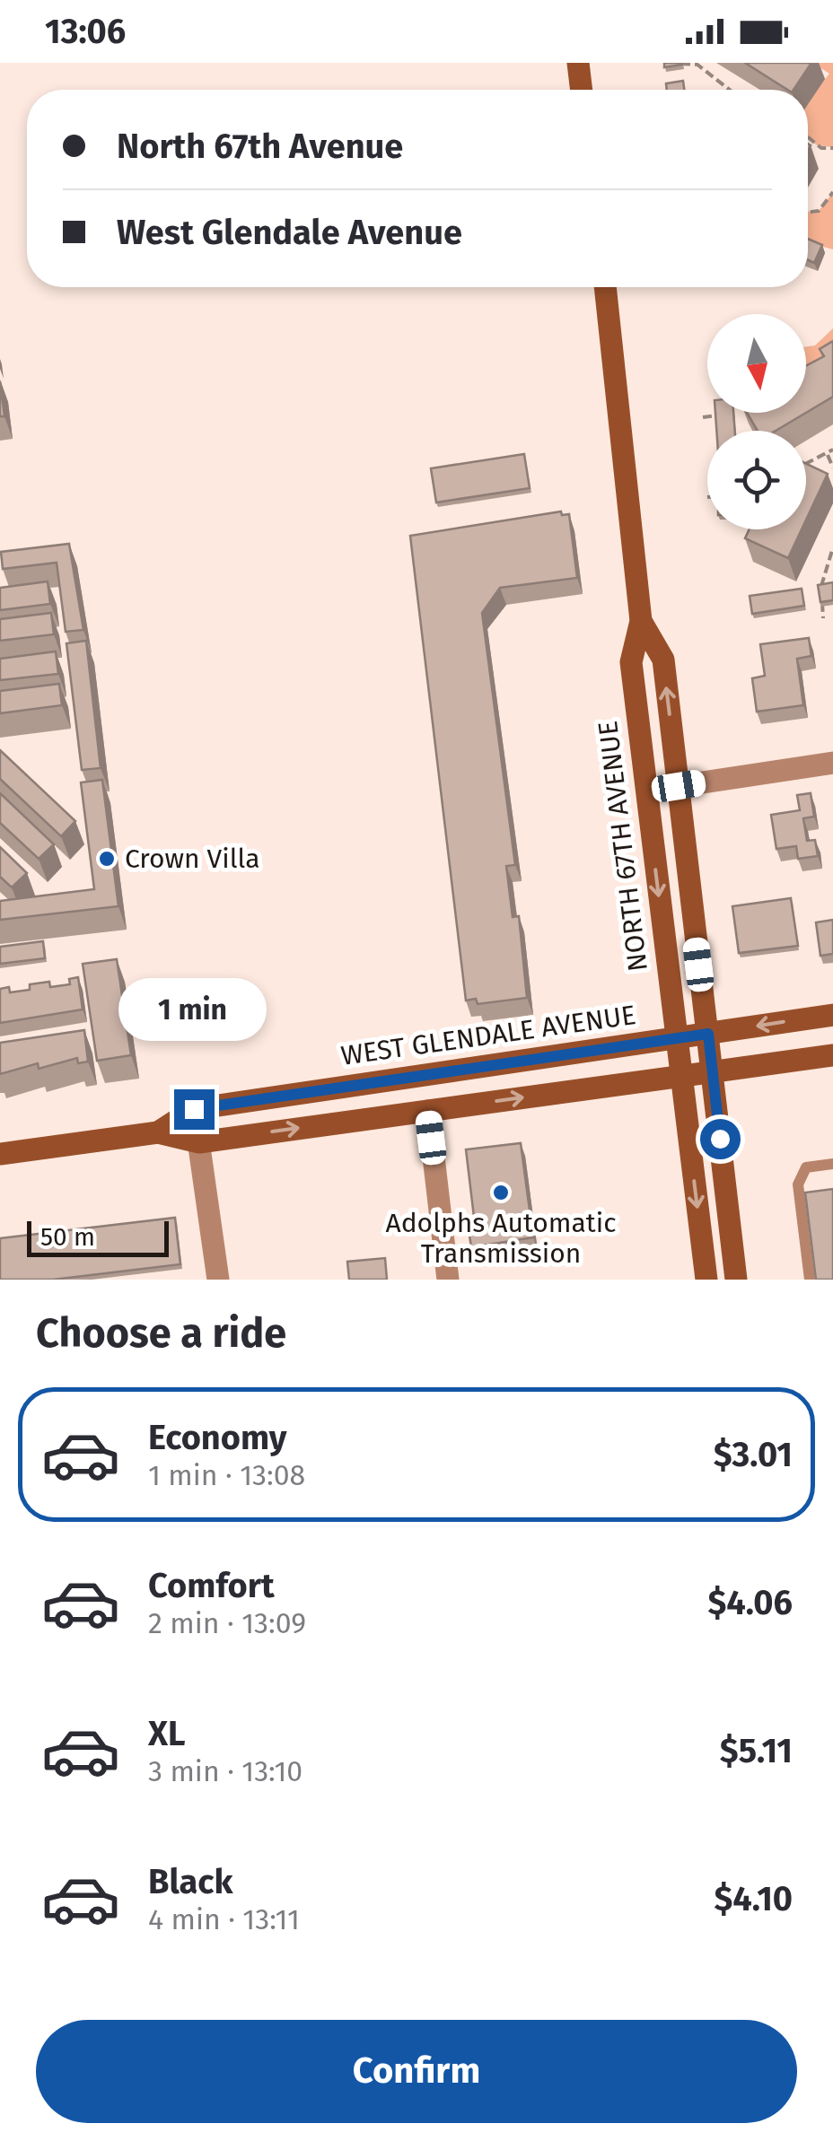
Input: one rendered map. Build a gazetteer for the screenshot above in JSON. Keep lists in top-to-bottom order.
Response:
{
  "streets": {
    "main road": ["NORTH 67TH AVENUE", "WEST GLENDALE AVENUE"]
  },
  "crossings": [
    ["NORTH 67TH AVENUE", "WEST GLENDALE AVENUE"]
  ],
  "places": ["Crown Villa", "Adolphs Automatic Transmission"],
  "scale_bar": "50 m",
  "north": "bottom",
  "page": {
    "status": "13:06",
    "banner": ["North 67th Avenue", "West Glendale Avenue"],
    "bubble": "1 min",
    "scale": "50 m",
    "heading": "Choose a ride",
    "list": [
      {
        "name": "Economy",
        "note": "1 min · 13:08",
        "value": "$3.01"
      },
      {
        "name": "Comfort",
        "note": "2 min · 13:09",
        "value": "$4.06"
      },
      {
        "name": "XL",
        "note": "3 min · 13:10",
        "value": "$5.11"
      },
      {
        "name": "Black",
        "note": "4 min · 13:11",
        "value": "$4.10"
      }
    ],
    "buttons": "Confirm"
  }
}
